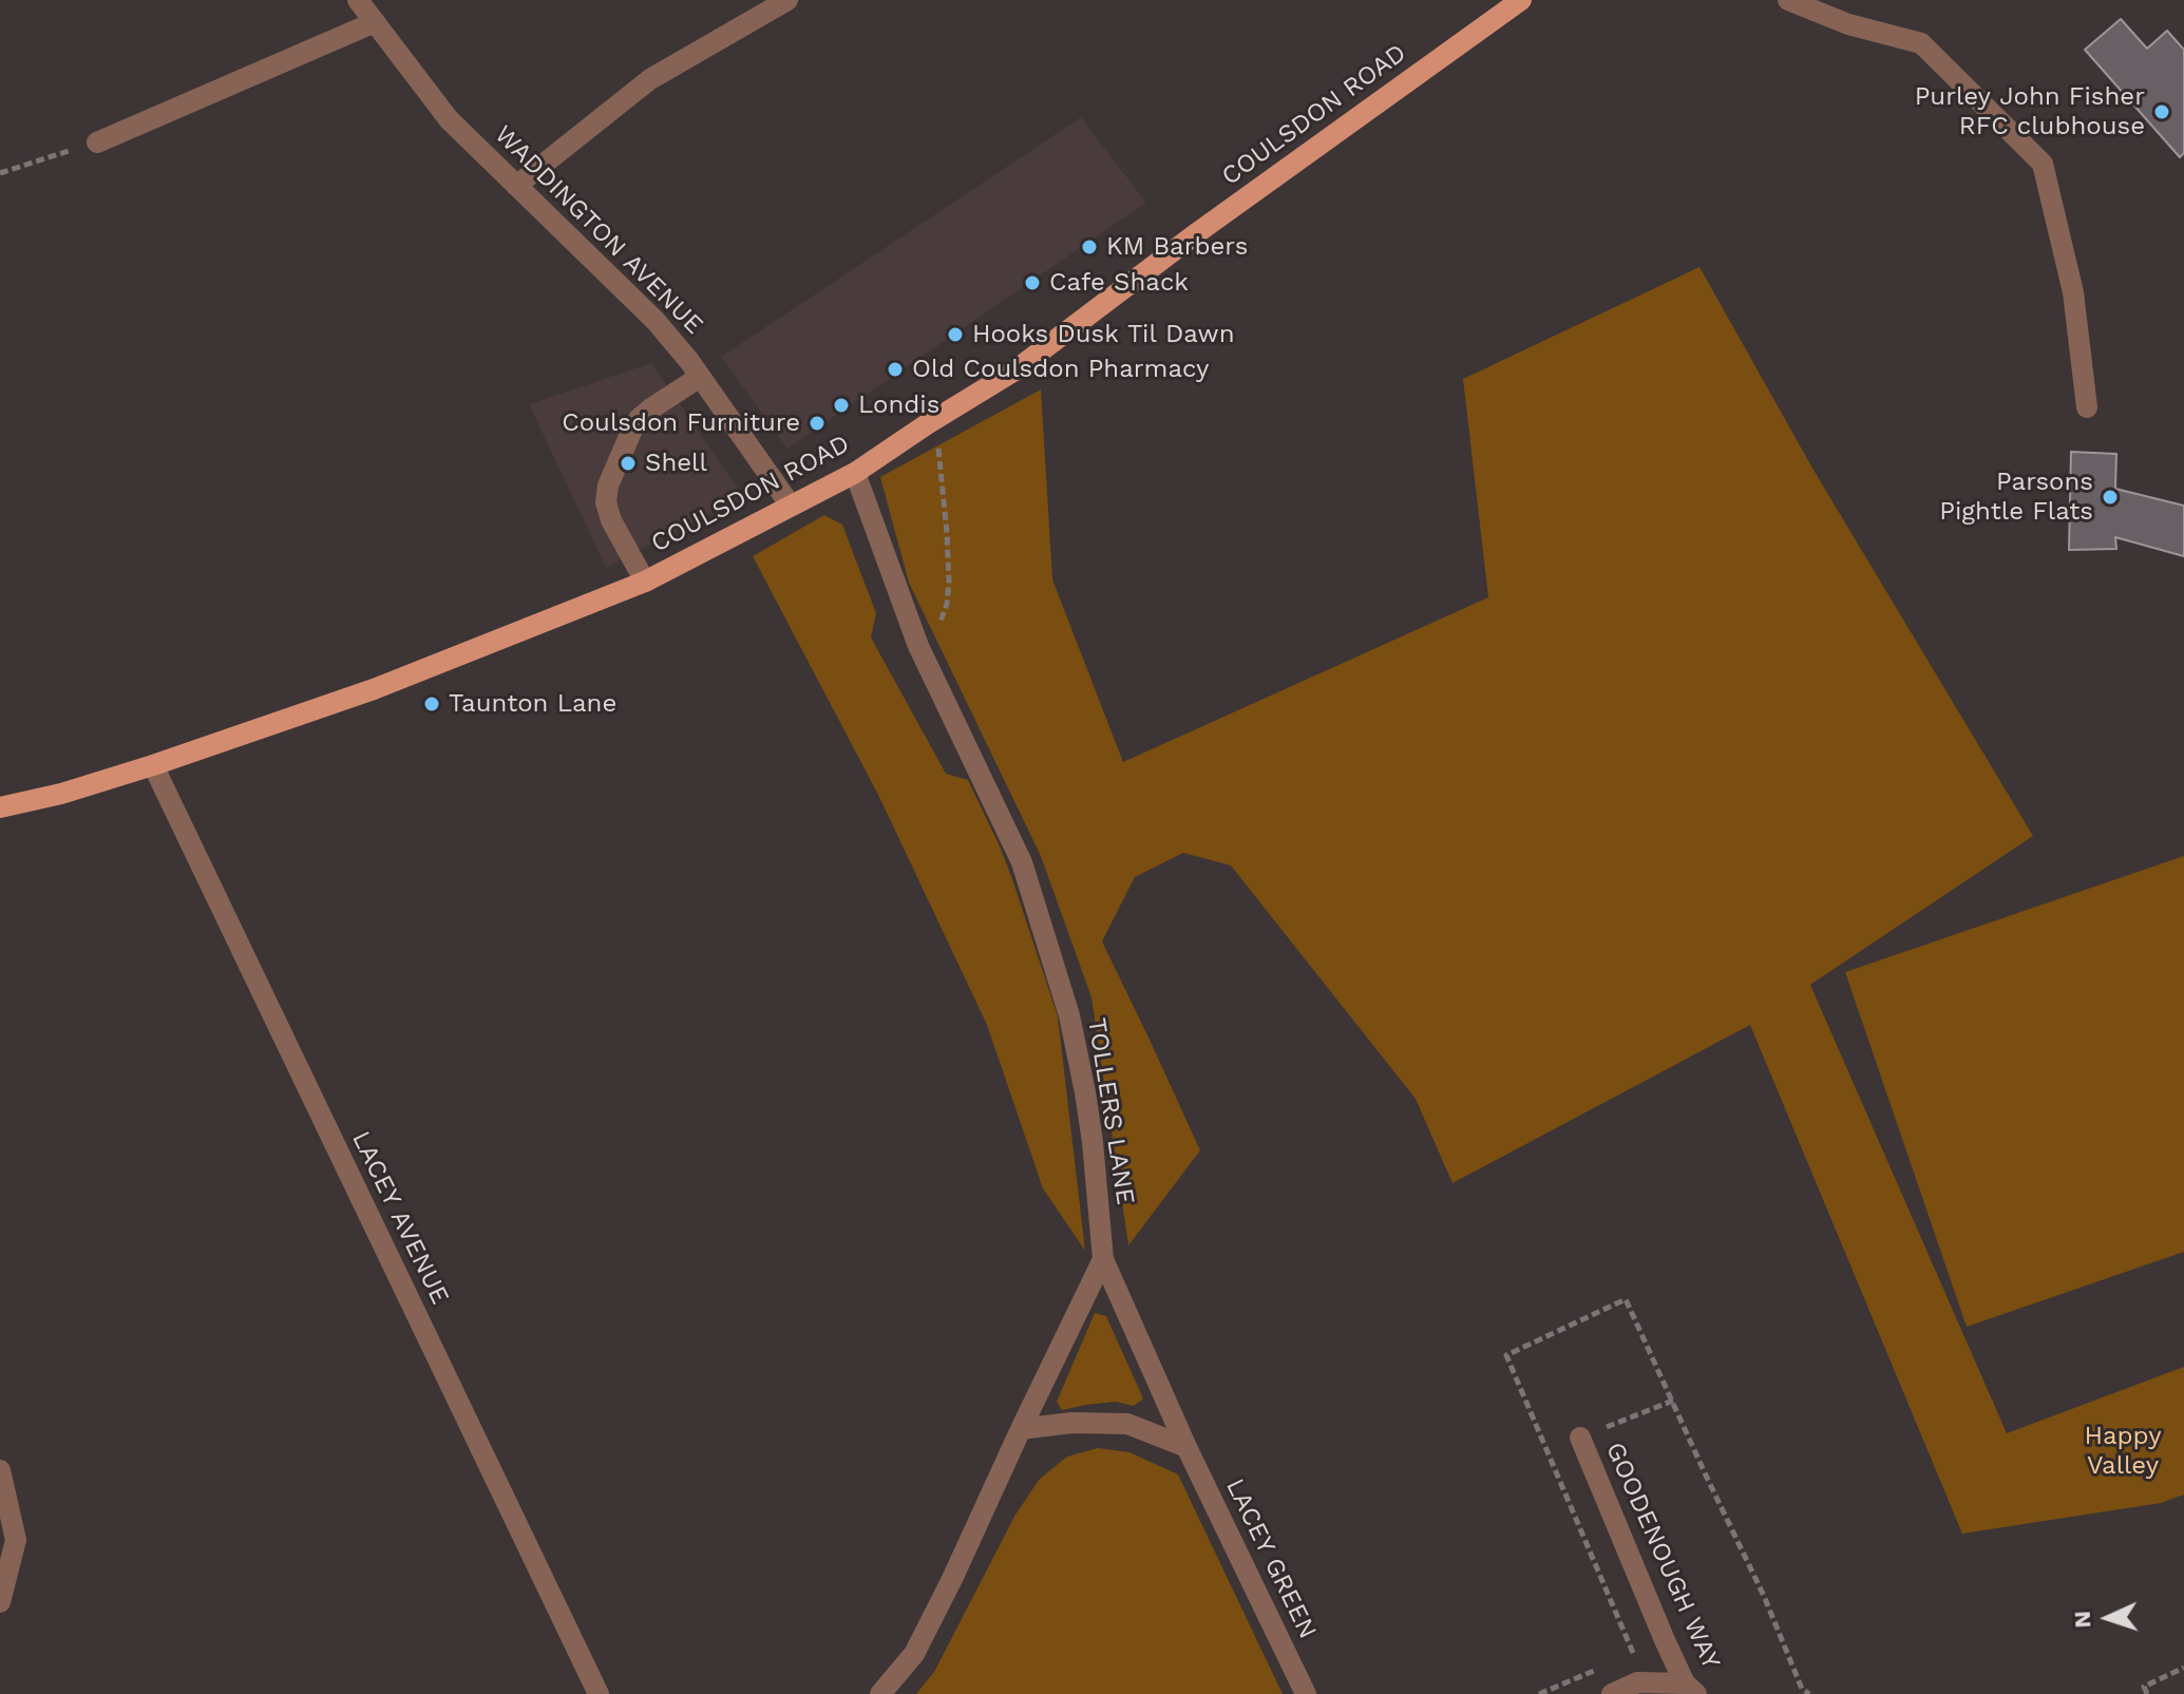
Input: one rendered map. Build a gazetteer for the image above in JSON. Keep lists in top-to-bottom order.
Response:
{
  "streets": {
    "main road": ["COULSDON ROAD"],
    "street": [
      "WADDINGTON AVENUE",
      "TOLLERS LANE",
      "LACEY AVENUE",
      "GOODENOUGH WAY",
      "LACEY GREEN"
    ]
  },
  "crossings": [
    ["COULSDON ROAD", "WADDINGTON AVENUE"],
    ["COULSDON ROAD", "TOLLERS LANE"],
    ["COULSDON ROAD", "LACEY AVENUE"],
    ["TOLLERS LANE", "LACEY GREEN"]
  ],
  "parks": ["Happy Valley"],
  "places": [
    "Purley John Fisher RFC clubhouse",
    "KM Barbers",
    "Cafe Shack",
    "Hooks Dusk Til Dawn",
    "Old Coulsdon Pharmacy",
    "Londis",
    "Coulsdon Furniture",
    "Shell",
    "Parsons Pightle Flats",
    "Taunton Lane"
  ],
  "north": "left"
}
